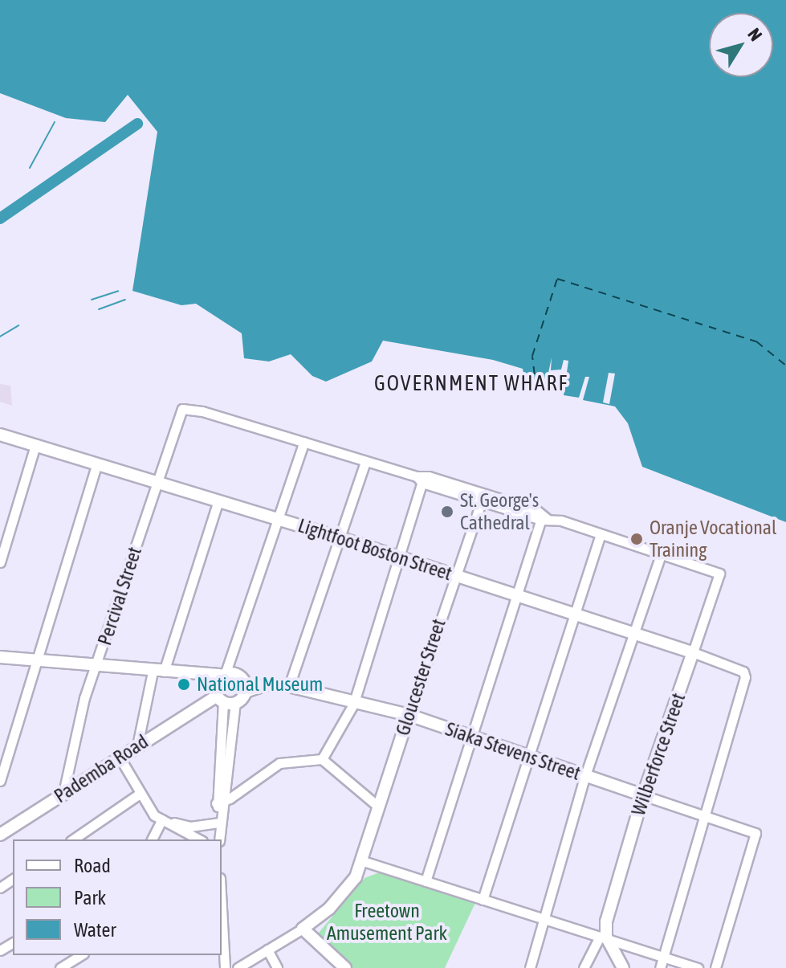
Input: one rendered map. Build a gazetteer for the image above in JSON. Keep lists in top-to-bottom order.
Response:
{
  "streets": {
    "main road": [
      "Lightfoot Boston Street",
      "Gloucester Street",
      "Siaka Stevens Street",
      "Wilberforce Street",
      "Pademba Road"
    ],
    "street": ["Percival Street"]
  },
  "crossings": [
    ["Lightfoot Boston Street", "Percival Street"],
    ["Lightfoot Boston Street", "Gloucester Street"],
    ["Lightfoot Boston Street", "Siaka Stevens Street"],
    ["Lightfoot Boston Street", "Wilberforce Street"],
    ["Percival Street", "Pademba Road"],
    ["Gloucester Street", "Siaka Stevens Street"],
    ["Siaka Stevens Street", "Wilberforce Street"]
  ],
  "districts": ["GOVERNMENT WHARF"],
  "parks": ["Freetown Amusement Park"],
  "places": ["St. George's Cathedral", "Oranje Vocational Training", "National Museum"],
  "legend": ["Road", "Park", "Water"],
  "north": "top right"
}
